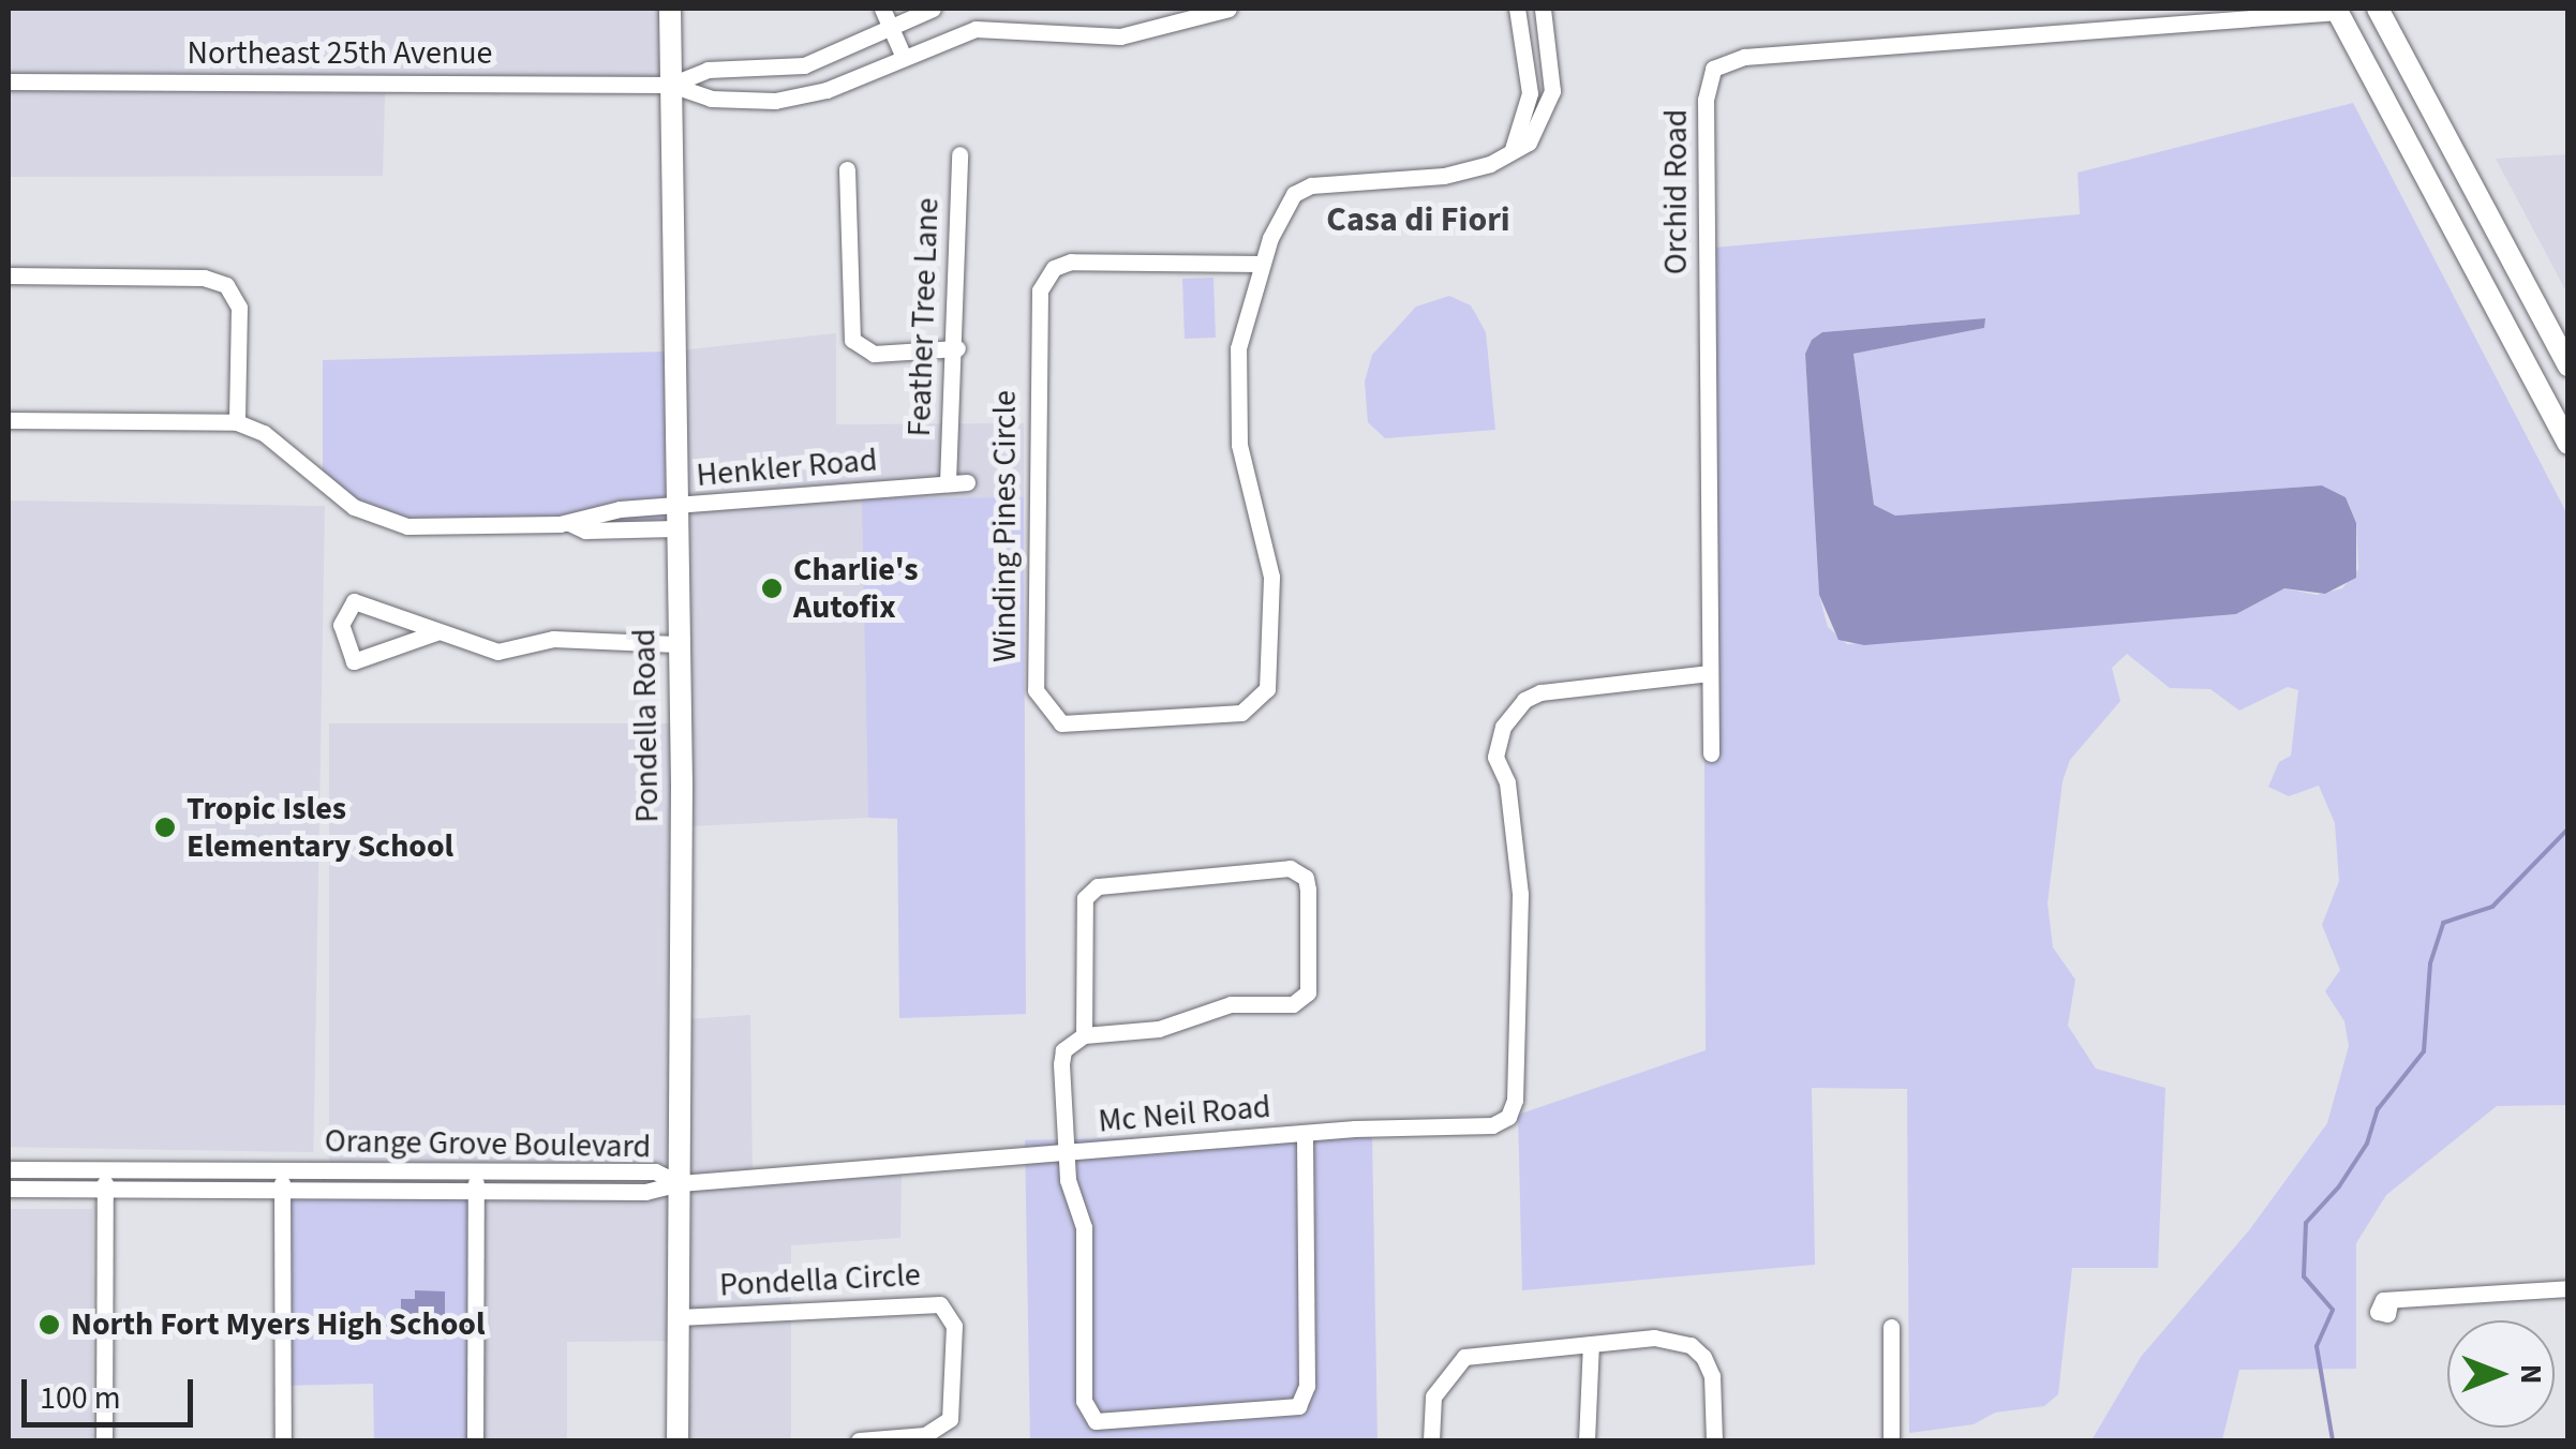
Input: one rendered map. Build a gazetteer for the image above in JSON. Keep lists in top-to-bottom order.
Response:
{
  "streets": {
    "main road": ["Pondella Road"],
    "street": [
      "Northeast 25th Avenue",
      "Orchid Road",
      "Feather Tree Lane",
      "Henkler Road",
      "Winding Pines Circle",
      "Mc Neil Road",
      "Orange Grove Boulevard",
      "Pondella Circle"
    ]
  },
  "crossings": [
    ["Northeast 25th Avenue", "Pondella Road"],
    ["Orchid Road", "Mc Neil Road"],
    ["Feather Tree Lane", "Henkler Road"],
    ["Henkler Road", "Pondella Road"],
    ["Pondella Road", "Mc Neil Road"],
    ["Pondella Road", "Orange Grove Boulevard"],
    ["Pondella Road", "Pondella Circle"],
    ["Mc Neil Road", "Orange Grove Boulevard"]
  ],
  "districts": ["Casa di Fiori"],
  "places": ["Charlie's Autofix", "Tropic Isles Elementary School", "North Fort Myers High School"],
  "scale_bar": "100 m",
  "north": "right"
}
